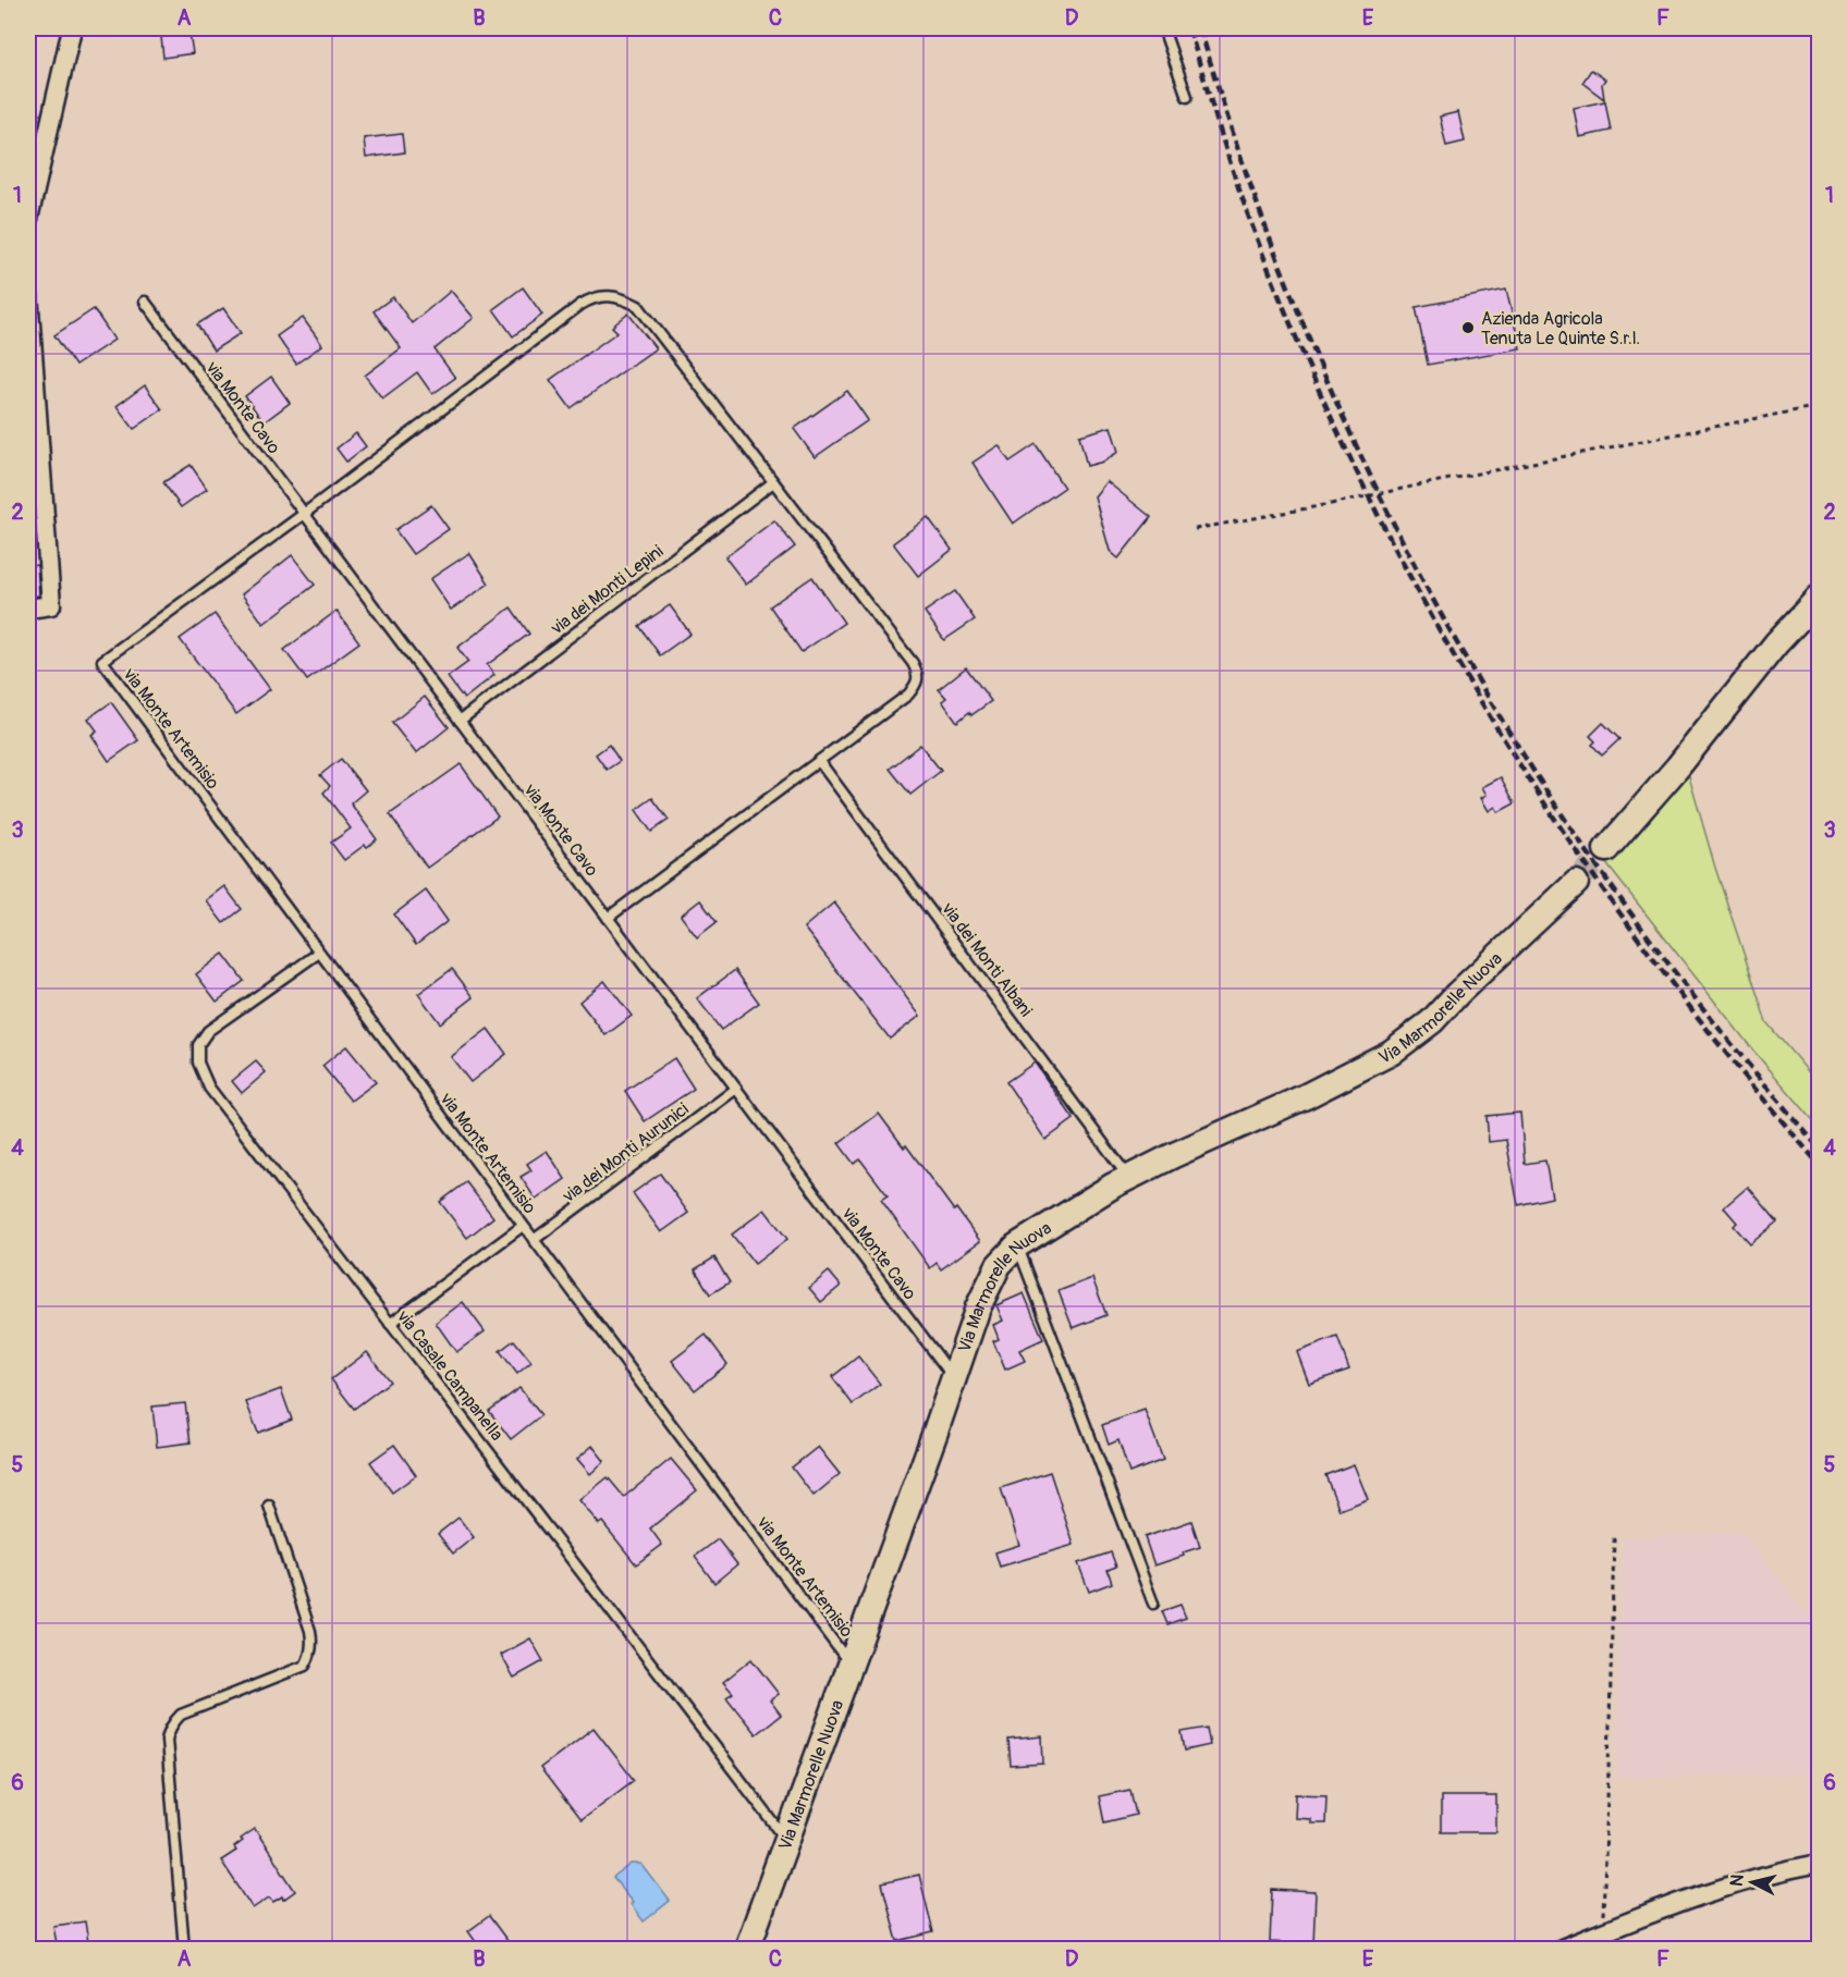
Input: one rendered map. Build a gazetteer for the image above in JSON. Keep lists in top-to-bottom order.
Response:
{
  "streets": {
    "street": ["Via Marmorelle Nuova"],
    "lane": [
      "via Monte Cavo",
      "via dei Monti Lepini",
      "via Monte Artemisio",
      "via dei Monti Albani",
      "via dei Monti Aurunici",
      "via Casale Campanella"
    ]
  },
  "crossings": [
    ["via Monte Cavo", "via dei Monti Lepini"],
    ["via Monte Cavo", "via Monte Artemisio"],
    ["via Monte Cavo", "Via Marmorelle Nuova"],
    ["via Monte Cavo", "via dei Monti Aurunici"],
    ["via Monte Artemisio", "Via Marmorelle Nuova"],
    ["via Monte Artemisio", "via dei Monti Aurunici"],
    ["via Monte Artemisio", "via Casale Campanella"],
    ["via dei Monti Albani", "Via Marmorelle Nuova"],
    ["Via Marmorelle Nuova", "via Casale Campanella"]
  ],
  "places": ["Azienda Agricola Tenuta Le Quinte S.r.l."],
  "north": "left",
  "grid": {
    "columns": [
      "A",
      "B",
      "C",
      "D",
      "E",
      "F"
    ],
    "rows": [
      "1",
      "2",
      "3",
      "4",
      "5",
      "6"
    ]
  }
}
